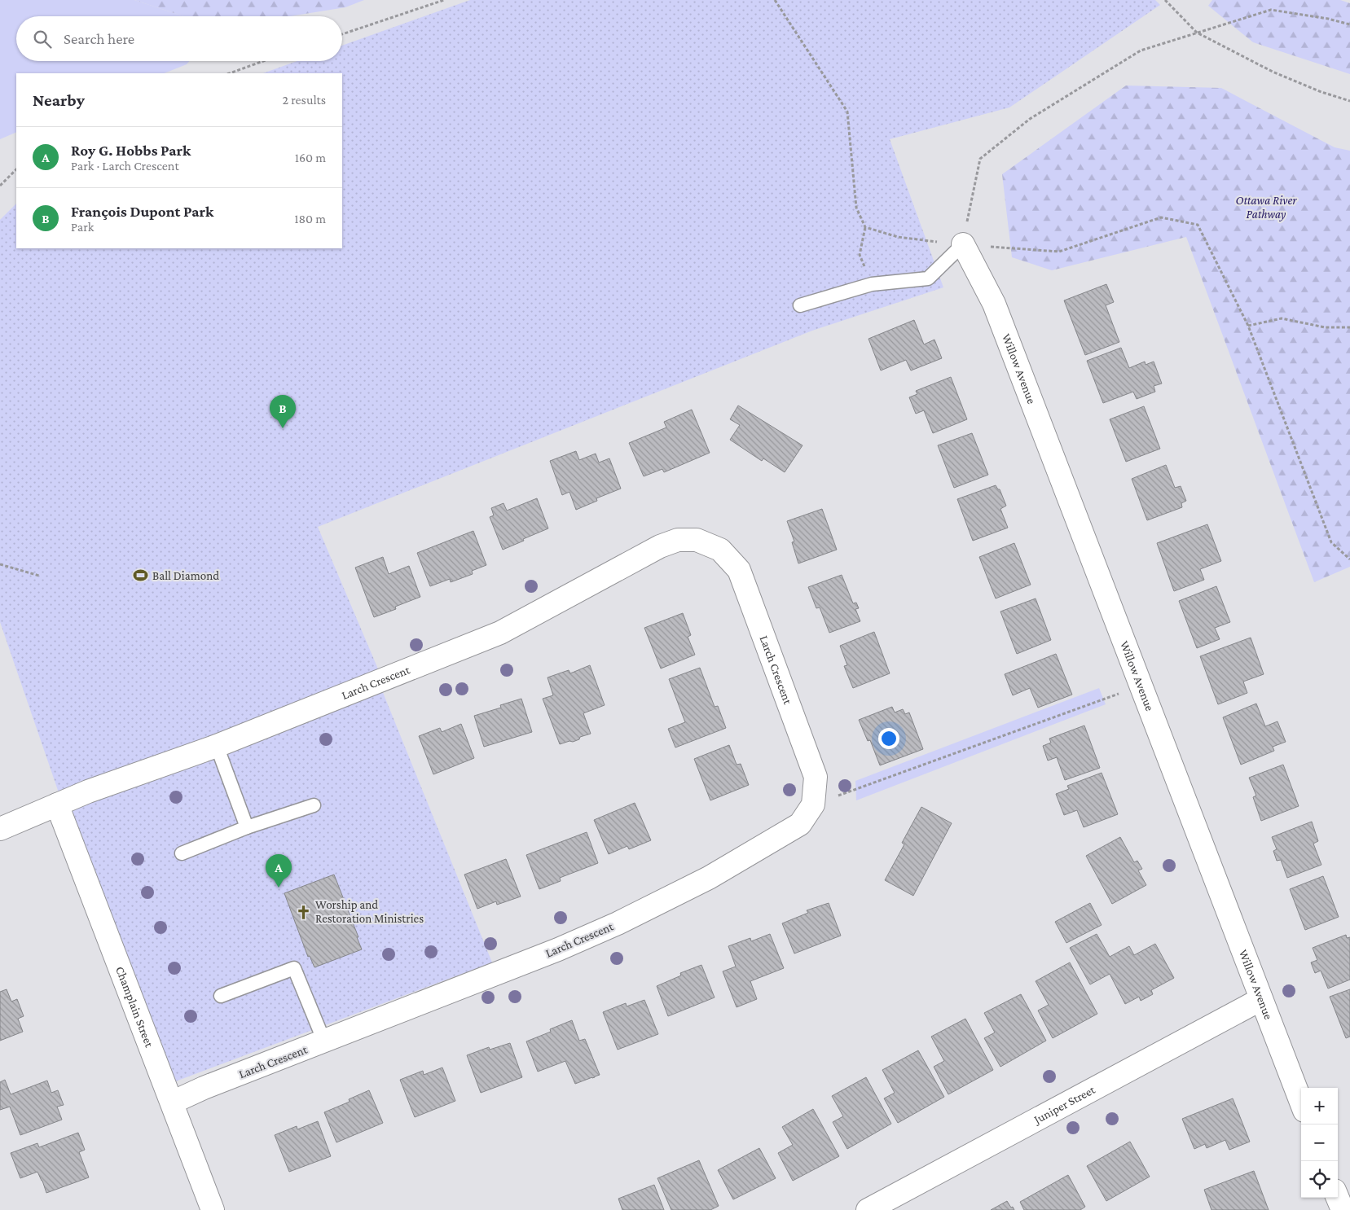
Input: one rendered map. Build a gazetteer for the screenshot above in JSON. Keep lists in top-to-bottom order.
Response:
{
  "streets": {
    "street": [
      "Willow Avenue",
      "Larch Crescent",
      "Champlain Street",
      "Juniper Street"
    ]
  },
  "crossings": [
    ["Willow Avenue", "Juniper Street"],
    ["Larch Crescent", "Champlain Street"]
  ],
  "parks": ["Ottawa River Pathway"],
  "places": {
    "sports": ["Ball Diamond"],
    "church": ["Worship and Restoration Ministries"]
  },
  "page": {
    "search": "Search here",
    "heading": ["Nearby", "2 results"],
    "list": [
      {
        "mark": "A",
        "name": "Roy G. Hobbs Park",
        "note": "Park · Larch Crescent",
        "value": "160 m"
      },
      {
        "mark": "B",
        "name": "François Dupont Park",
        "note": "Park",
        "value": "180 m"
      }
    ],
    "pins": ["B", "A"],
    "map_buttons": ["+", "−"]
  }
}
